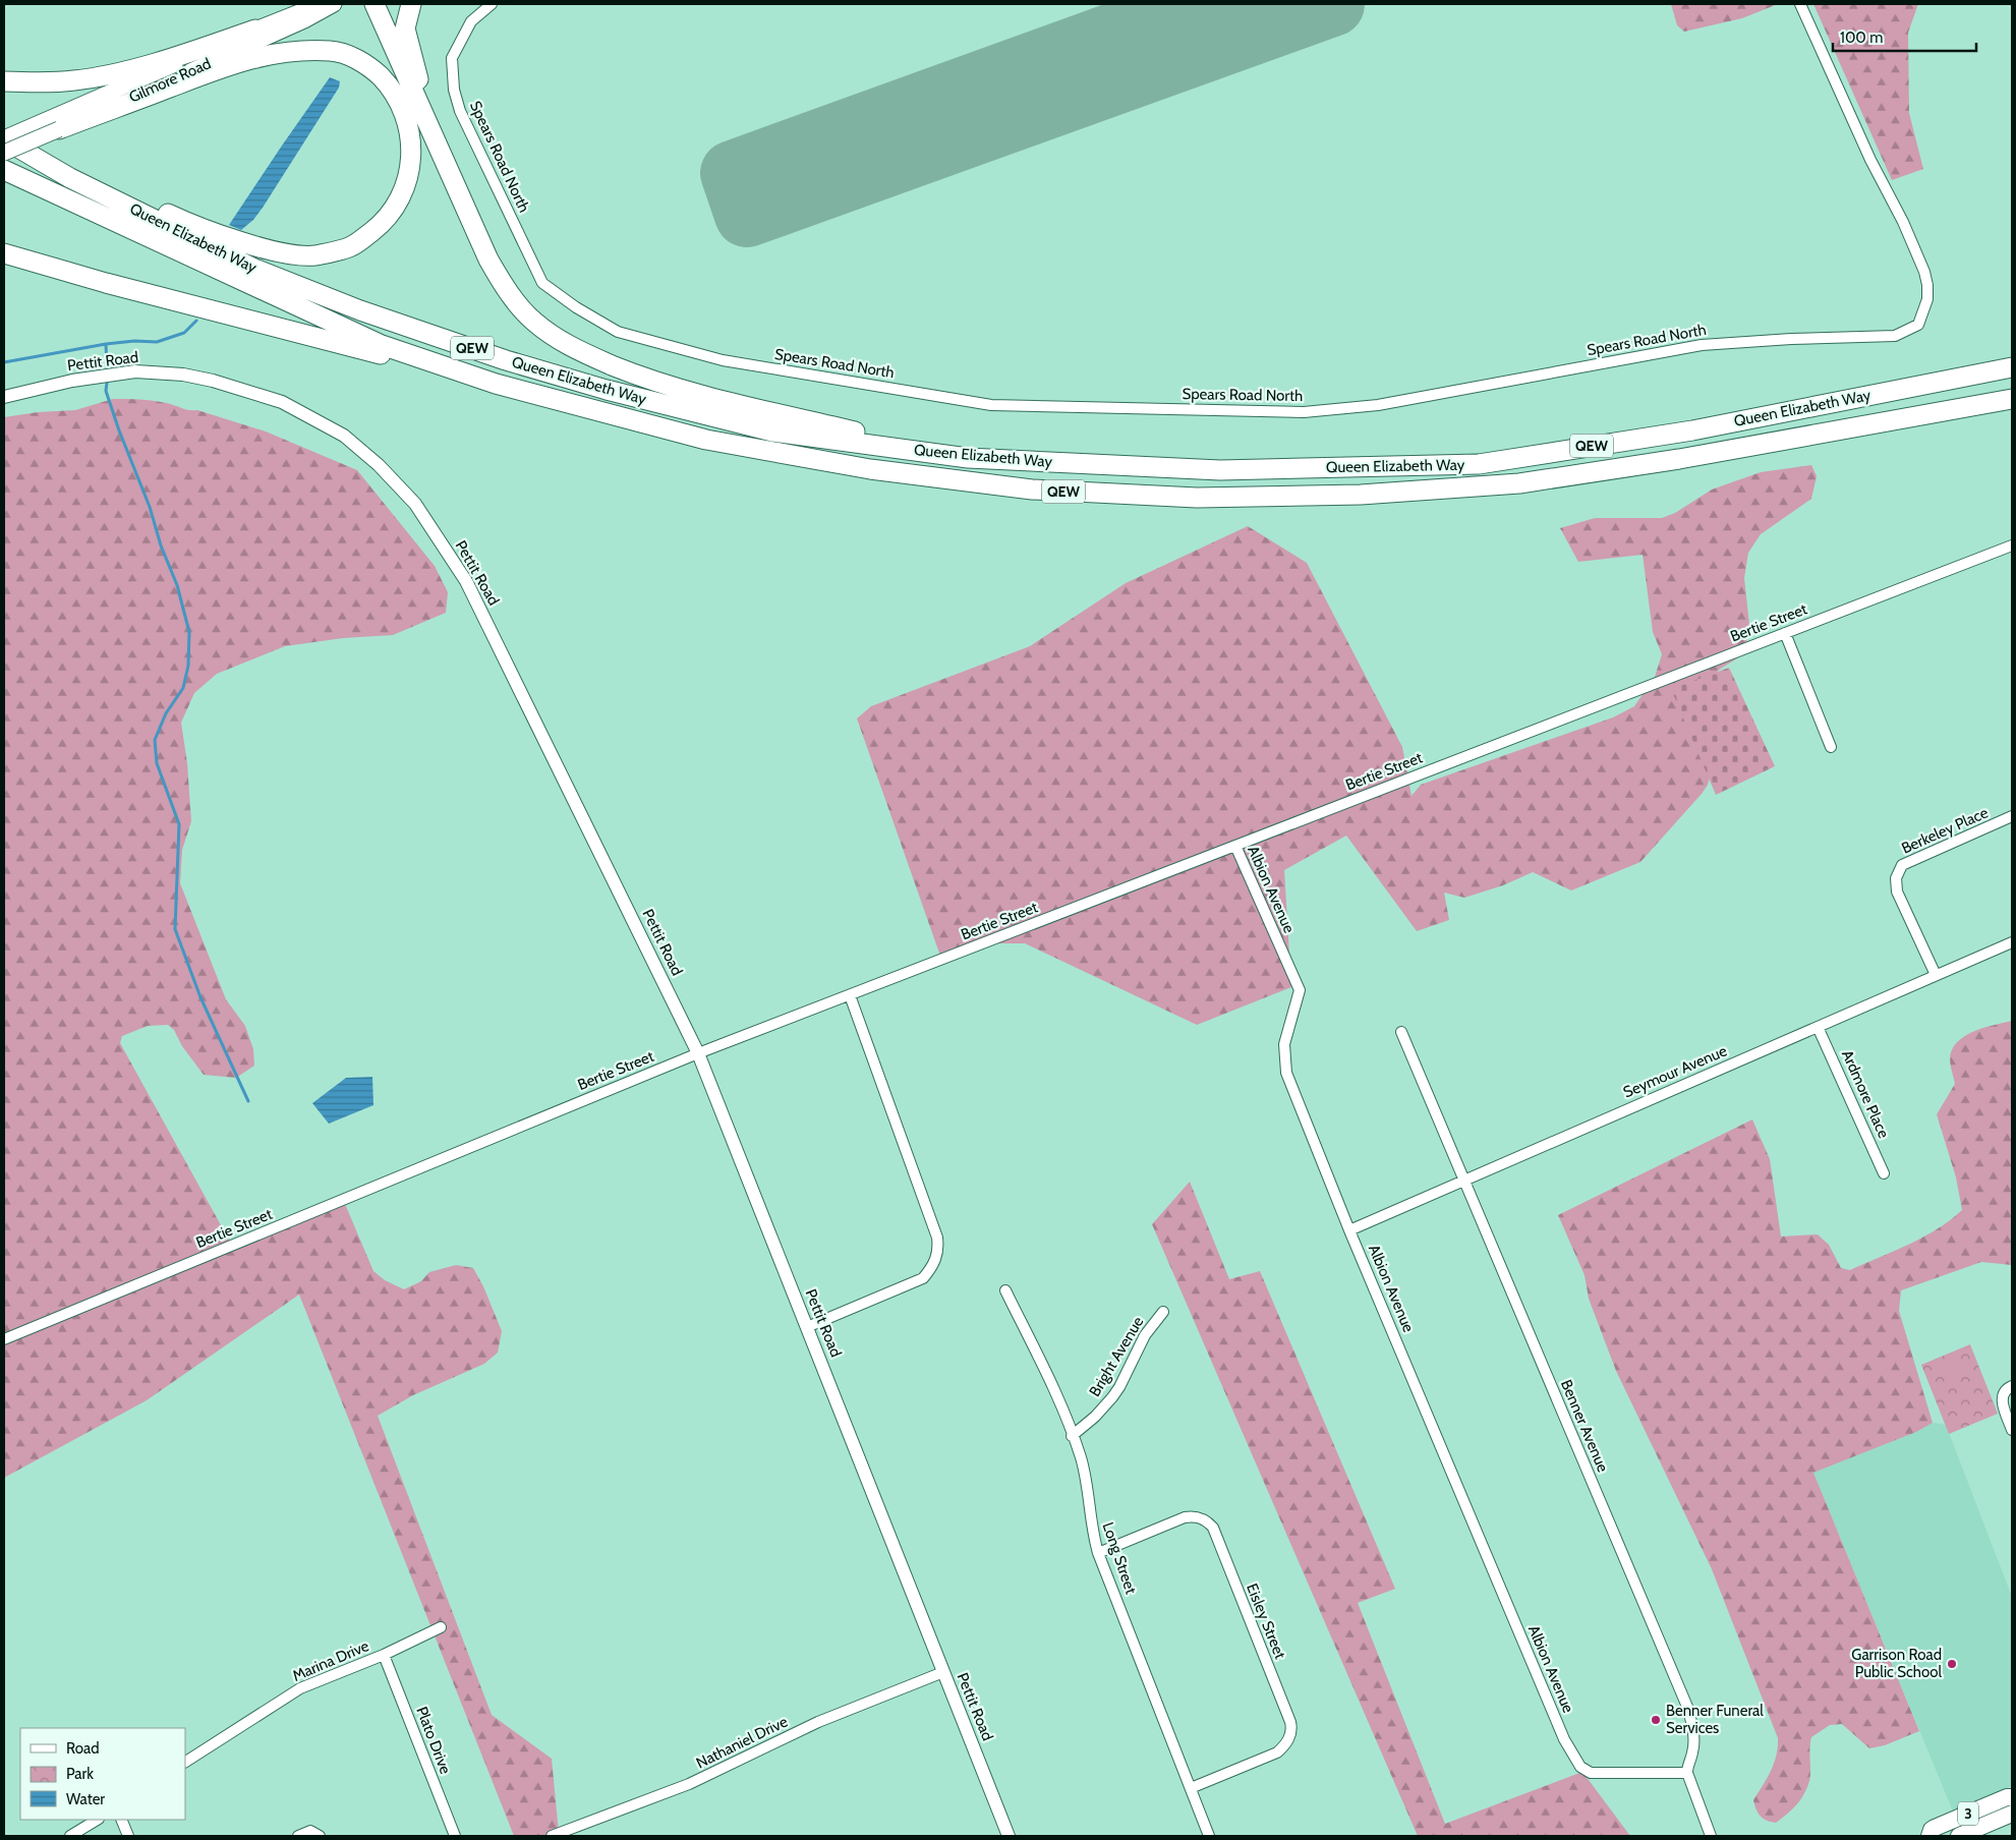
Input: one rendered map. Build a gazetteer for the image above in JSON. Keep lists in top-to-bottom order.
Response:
{
  "streets": {
    "highway": ["Queen Elizabeth Way", "QEW"],
    "main road": ["Gilmore Road", "3"],
    "street": [
      "Spears Road North",
      "Pettit Road",
      "Bertie Street",
      "Berkeley Place",
      "Albion Avenue",
      "Seymour Avenue",
      "Ardmore Place",
      "Bright Avenue",
      "Benner Avenue",
      "Long Street",
      "Eisley Street",
      "Marina Drive",
      "Plato Drive",
      "Nathaniel Drive"
    ]
  },
  "crossings": [
    ["Gilmore Road", "Queen Elizabeth Way"],
    ["Pettit Road", "Bertie Street"],
    ["Pettit Road", "Nathaniel Drive"],
    ["Bertie Street", "Albion Avenue"],
    ["Berkeley Place", "Seymour Avenue"],
    ["Albion Avenue", "Seymour Avenue"],
    ["Albion Avenue", "Benner Avenue"],
    ["Seymour Avenue", "Ardmore Place"],
    ["Seymour Avenue", "Benner Avenue"],
    ["Bright Avenue", "Long Street"],
    ["Long Street", "Eisley Street"],
    ["Marina Drive", "Plato Drive"]
  ],
  "places": ["Garrison Road Public School", "Benner Funeral Services"],
  "legend": ["Road", "Park", "Water"],
  "scale_bar": "100 m"
}
